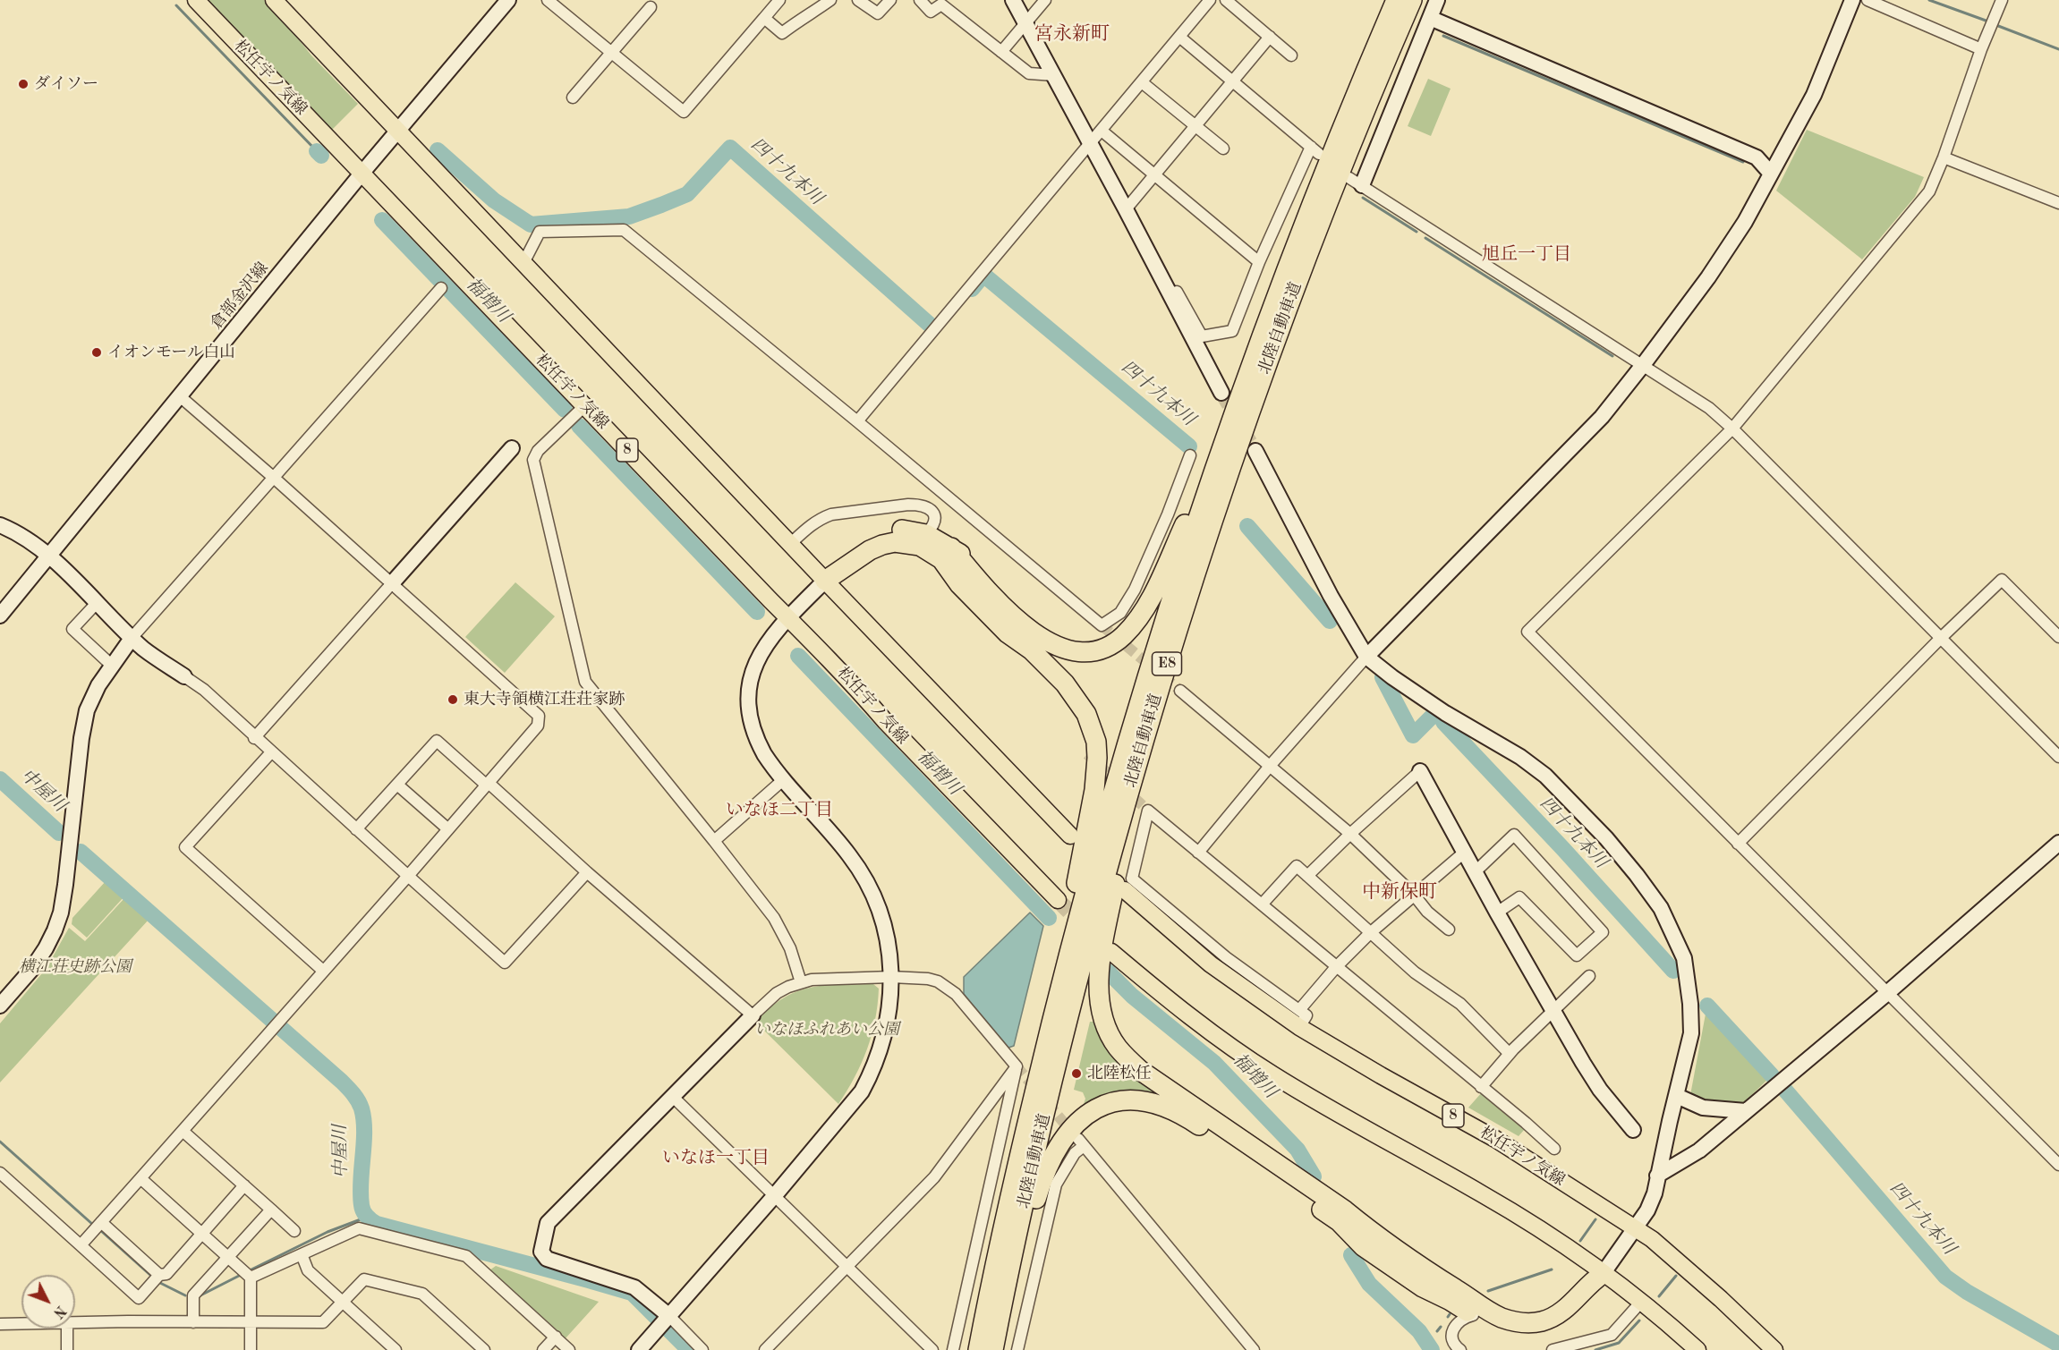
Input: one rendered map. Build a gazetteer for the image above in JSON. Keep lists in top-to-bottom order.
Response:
{
  "streets": {
    "highway": ["北陸自動車道", "E8"],
    "main road": ["松任宇ノ気線", "8"],
    "street": ["倉部金沢線"]
  },
  "crossings": [
    ["松任宇ノ気線", "倉部金沢線"]
  ],
  "districts": [
    "宮永新町",
    "旭丘一丁目",
    "いなほ二丁目",
    "中新保町",
    "いなほ一丁目"
  ],
  "water": ["四十九本川", "福増川", "中屋川"],
  "parks": ["横江荘史跡公園", "いなほふれあい公園"],
  "places": [
    "ダイソー",
    "イオンモール白山",
    "東大寺領横江荘荘家跡",
    "北陸松任"
  ],
  "north": "bottom right"
}
